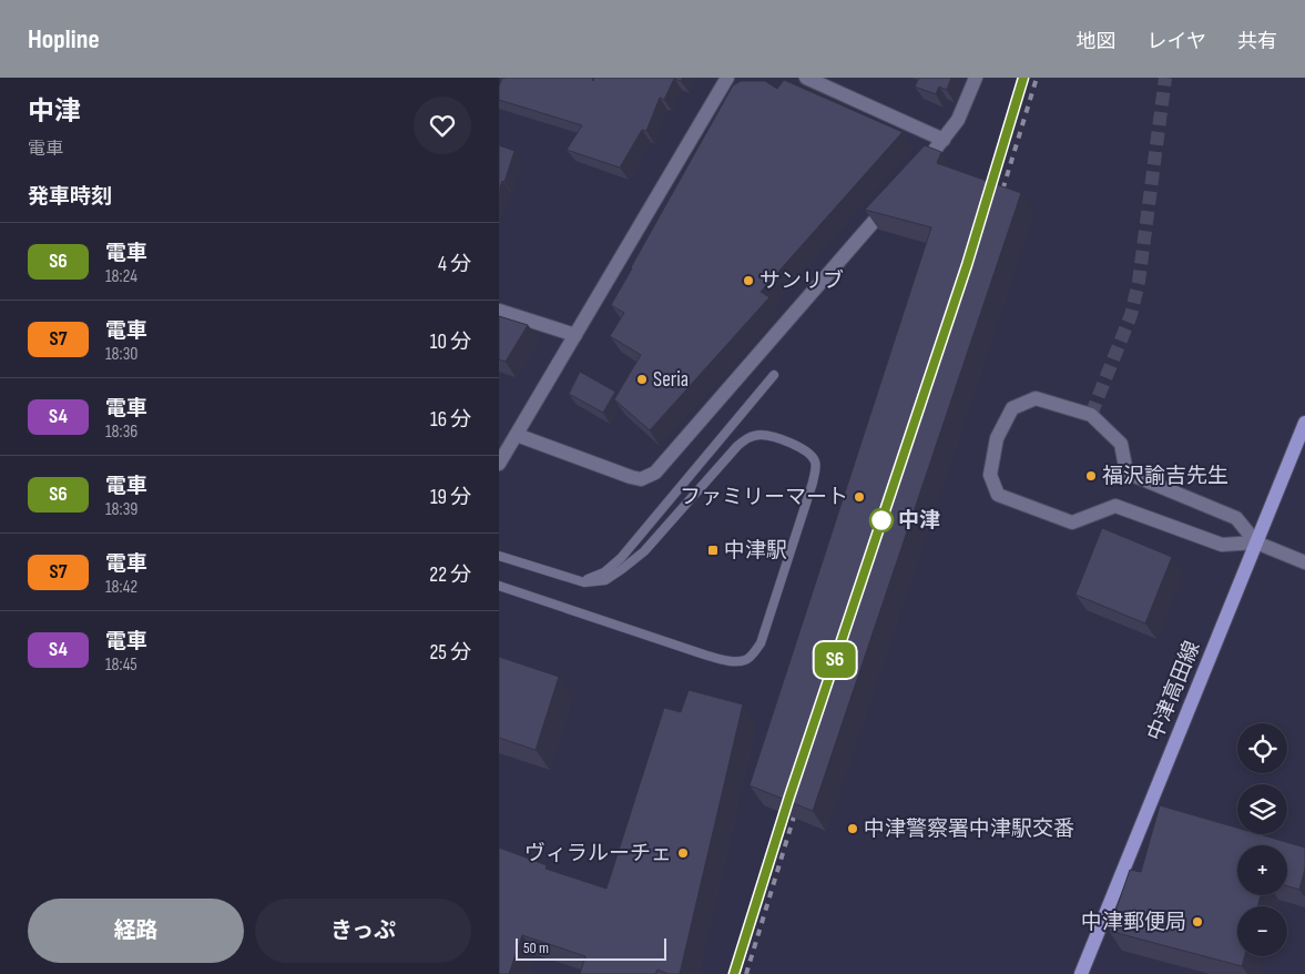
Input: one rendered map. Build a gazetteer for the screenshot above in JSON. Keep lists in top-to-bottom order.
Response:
{
  "streets": {
    "main road": ["中津高田線"]
  },
  "places": {
    "other": [
      "サンリブ",
      "Seria",
      "福沢諭吉先生",
      "ファミリーマート",
      "中津",
      "中津警察署中津駅交番",
      "ヴィラルーチェ",
      "中津郵便局"
    ],
    "transit": ["中津駅"]
  },
  "scale_bar": "50 m",
  "page": {
    "header": "Hopline",
    "nav": ["地図", "レイヤ", "共有"],
    "heading": [
      ["中津", "電車"],
      "発車時刻"
    ],
    "on_map": "S6",
    "list": [
      {
        "mark": "S6",
        "name": "電車",
        "note": "18:24",
        "value": "4 分"
      },
      {
        "mark": "S7",
        "name": "電車",
        "note": "18:30",
        "value": "10 分"
      },
      {
        "mark": "S4",
        "name": "電車",
        "note": "18:36",
        "value": "16 分"
      },
      {
        "mark": "S6",
        "name": "電車",
        "note": "18:39",
        "value": "19 分"
      },
      {
        "mark": "S7",
        "name": "電車",
        "note": "18:42",
        "value": "22 分"
      },
      {
        "mark": "S4",
        "name": "電車",
        "note": "18:45",
        "value": "25 分"
      }
    ],
    "map_buttons": ["+", "−"],
    "buttons": ["経路", "きっぷ"],
    "scale": "50 m"
  }
}
